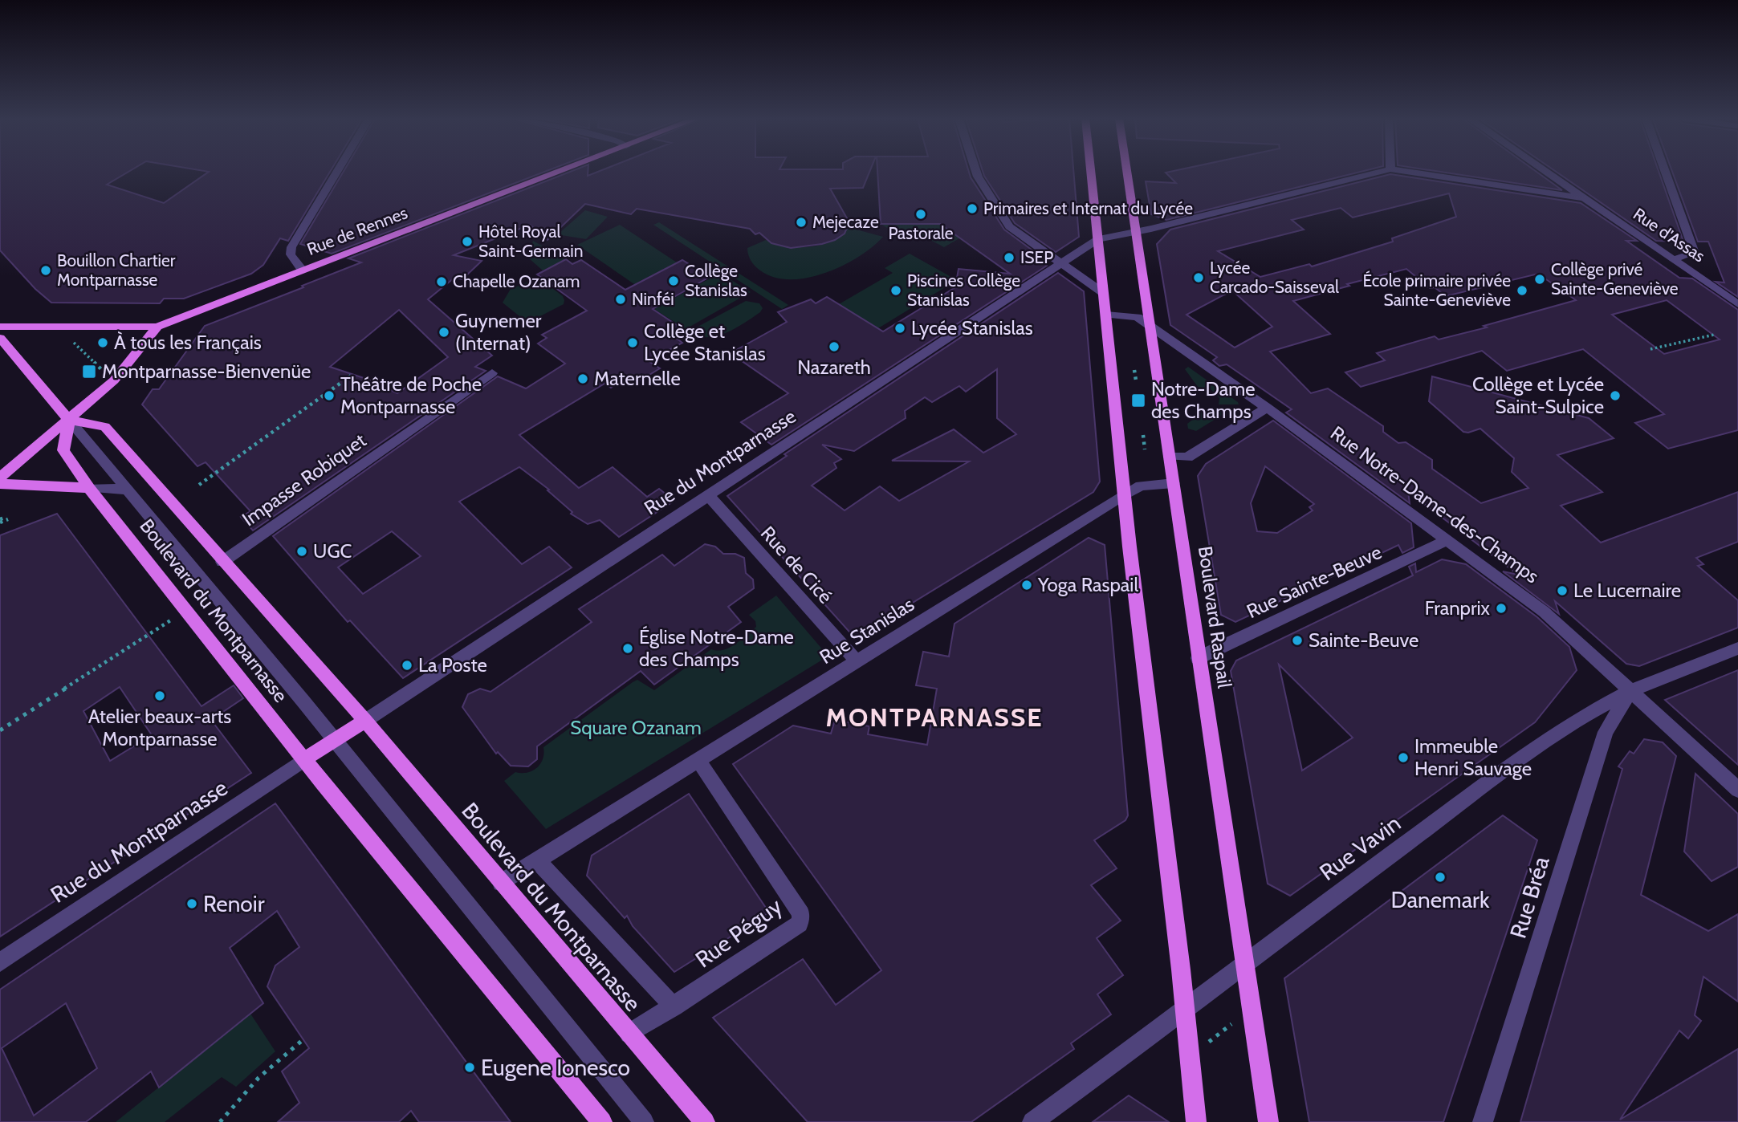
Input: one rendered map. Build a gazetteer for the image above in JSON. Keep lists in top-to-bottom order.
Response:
{
  "streets": {
    "main road": ["Rue de Rennes", "Boulevard du Montparnasse", "Boulevard Raspail"],
    "street": [
      "Rue d'Assas",
      "Rue du Montparnasse",
      "Impasse Robiquet",
      "Rue Notre-Dame-des-Champs",
      "Rue de Cicé",
      "Rue Sainte-Beuve",
      "Rue Stanislas",
      "Rue Vavin",
      "Rue Bréa",
      "Rue Péguy"
    ]
  },
  "crossings": [
    ["Rue du Montparnasse", "Rue de Cicé"],
    ["Rue du Montparnasse", "Boulevard du Montparnasse"],
    ["Impasse Robiquet", "Boulevard du Montparnasse"],
    ["Rue Notre-Dame-des-Champs", "Rue Sainte-Beuve"],
    ["Rue Notre-Dame-des-Champs", "Boulevard Raspail"],
    ["Rue Notre-Dame-des-Champs", "Rue Vavin"],
    ["Rue Notre-Dame-des-Champs", "Rue Bréa"],
    ["Rue de Cicé", "Rue Stanislas"],
    ["Rue Sainte-Beuve", "Boulevard Raspail"],
    ["Boulevard du Montparnasse", "Rue Stanislas"],
    ["Boulevard du Montparnasse", "Rue Péguy"],
    ["Boulevard Raspail", "Rue Stanislas"],
    ["Boulevard Raspail", "Rue Vavin"],
    ["Rue Stanislas", "Rue Péguy"],
    ["Rue Vavin", "Rue Bréa"]
  ],
  "districts": ["MONTPARNASSE"],
  "parks": ["Square Ozanam"],
  "places": {
    "other": [
      "Primaires et Internat du Lycée",
      "Pastorale",
      "Mejecaze",
      "Hôtel Royal Saint-Germain",
      "ISEP",
      "Bouillon Chartier Montparnasse",
      "Lycée Carcado-Saisseval",
      "Collège privé Sainte-Geneviève",
      "Collège Stanislas",
      "Chapelle Ozanam",
      "Piscines Collège Stanislas",
      "École primaire privée Sainte-Geneviève",
      "Ninféi",
      "Lycée Stanislas",
      "Guynemer (Internat)",
      "À tous les Français",
      "Collège et Lycée Stanislas",
      "Nazareth",
      "Maternelle",
      "Théâtre de Poche Montparnasse",
      "Collège et Lycée Saint-Sulpice",
      "UGC",
      "Yoga Raspail",
      "Le Lucernaire",
      "Franprix",
      "Sainte-Beuve",
      "Église Notre-Dame des Champs",
      "La Poste",
      "Atelier beaux-arts Montparnasse",
      "Immeuble Henri Sauvage",
      "Danemark",
      "Renoir",
      "Eugene Ionesco"
    ],
    "transit": ["Montparnasse-Bienvenüe", "Notre-Dame des Champs"]
  }
}
